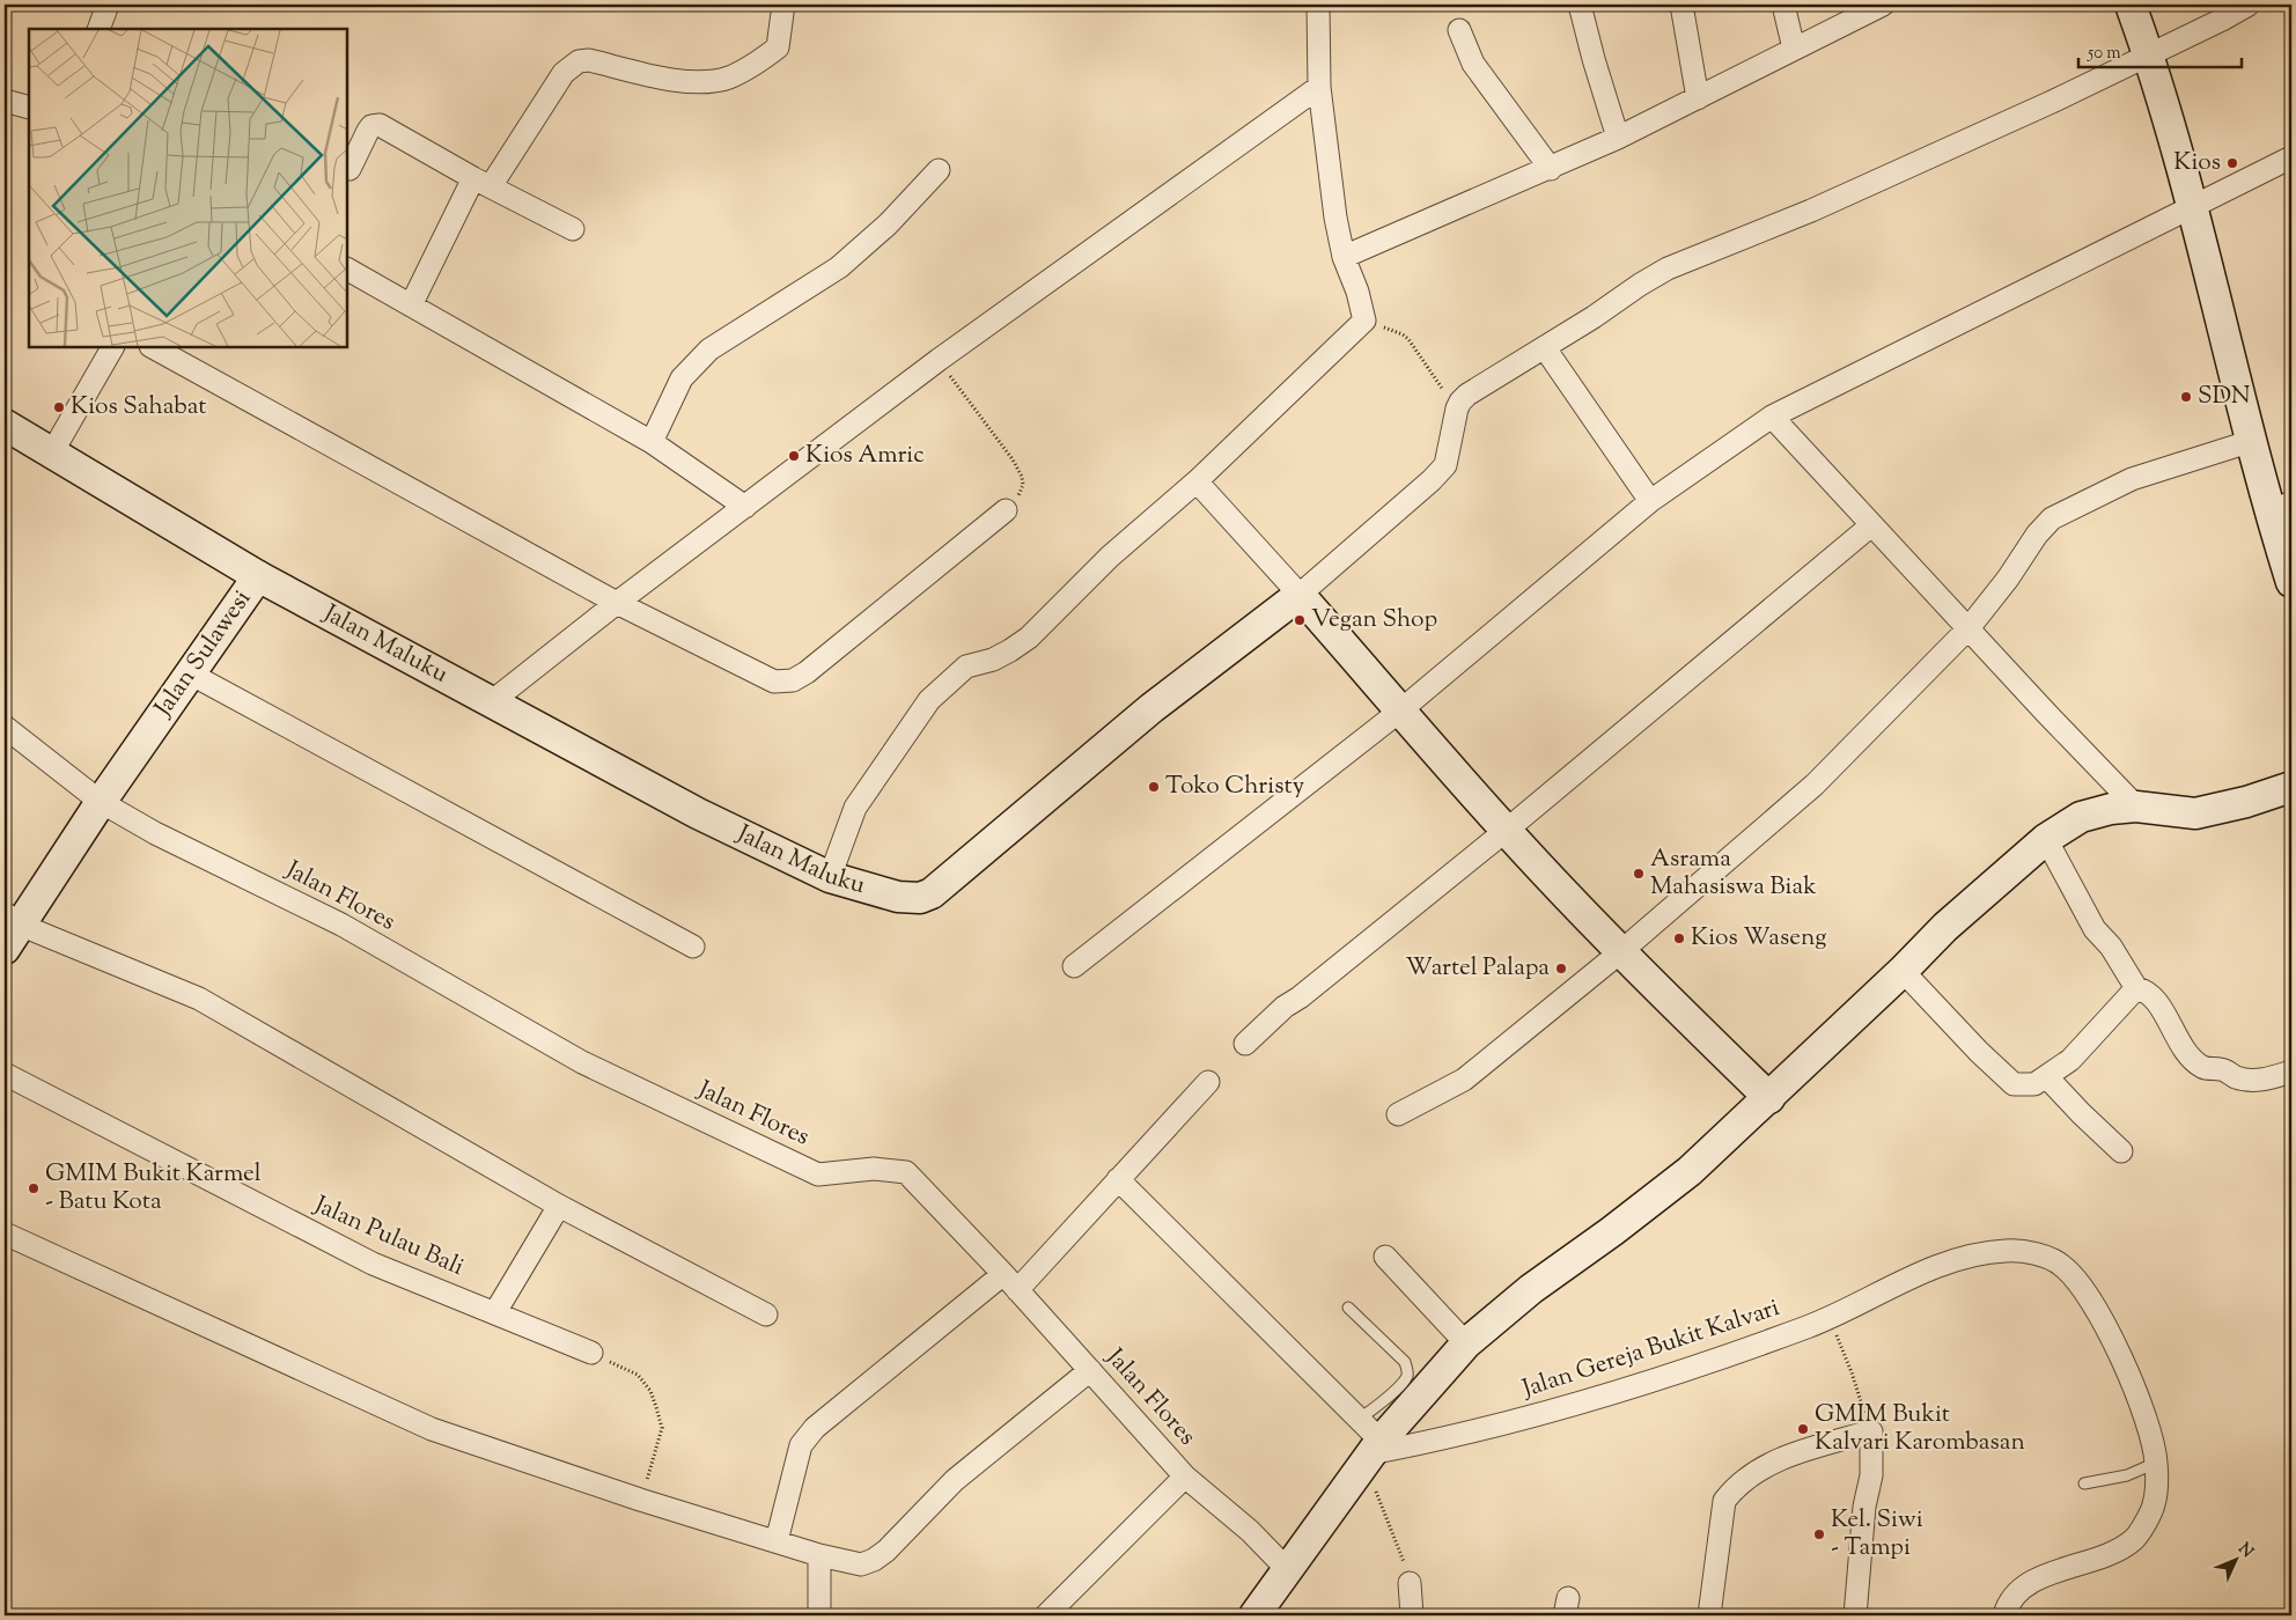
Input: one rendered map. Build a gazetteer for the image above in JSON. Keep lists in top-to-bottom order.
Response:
{
  "streets": {
    "main road": ["Jalan Maluku", "Jalan Sulawesi"],
    "street": ["Jalan Flores", "Jalan Pulau Bali", "Jalan Gereja Bukit Kalvari"]
  },
  "crossings": [
    ["Jalan Maluku", "Jalan Sulawesi"],
    ["Jalan Sulawesi", "Jalan Flores"]
  ],
  "places": [
    "Kios",
    "SDN",
    "Kios Sahabat",
    "Kios Amric",
    "Vegan Shop",
    "Toko Christy",
    "Asrama Mahasiswa Biak",
    "Kios Waseng",
    "Wartel Palapa",
    "GMIM Bukit Karmel - Batu Kota",
    "GMIM Bukit Kalvari Karombasan",
    "Kel. Siwi - Tampi"
  ],
  "scale_bar": "50 m",
  "north": "top right"
}
